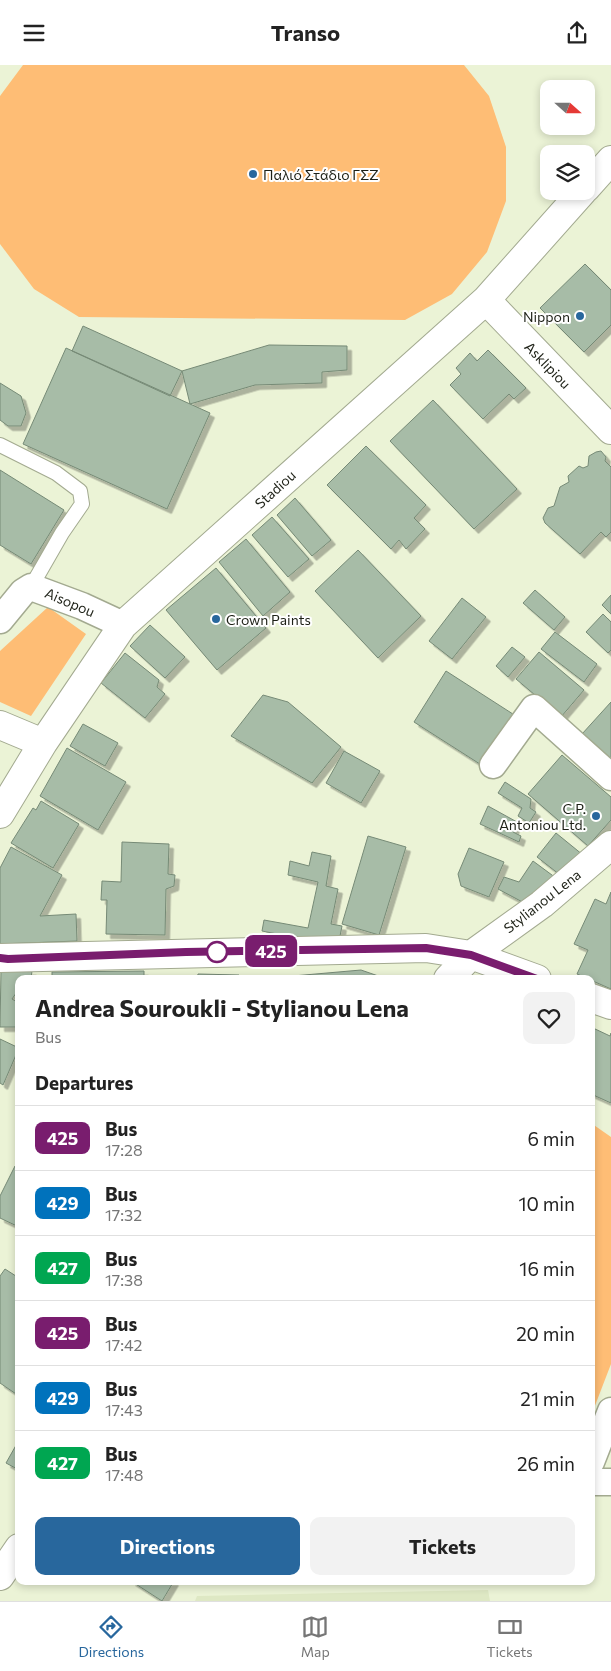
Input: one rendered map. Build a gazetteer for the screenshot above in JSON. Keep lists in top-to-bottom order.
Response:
{
  "streets": {
    "street": [
      "Asklipiou",
      "Stadiou",
      "Aisopou",
      "Stylianou Lena"
    ]
  },
  "crossings": [
    ["Asklipiou", "Stadiou"],
    ["Stadiou", "Aisopou"]
  ],
  "places": [
    "Παλιό Στάδιο ΓΣΖ",
    "Nippon",
    "Crown Paints",
    "C.P. Antoniou Ltd."
  ],
  "lines": ["bus line 425"],
  "north": "right",
  "page": {
    "header": "Transo",
    "on_map": "425",
    "heading": [
      ["Andrea Souroukli - Stylianou Lena", "Bus"],
      "Departures"
    ],
    "list": [
      {
        "mark": "425",
        "name": "Bus",
        "note": "17:28",
        "value": "6 min"
      },
      {
        "mark": "429",
        "name": "Bus",
        "note": "17:32",
        "value": "10 min"
      },
      {
        "mark": "427",
        "name": "Bus",
        "note": "17:38",
        "value": "16 min"
      },
      {
        "mark": "425",
        "name": "Bus",
        "note": "17:42",
        "value": "20 min"
      },
      {
        "mark": "429",
        "name": "Bus",
        "note": "17:43",
        "value": "21 min"
      },
      {
        "mark": "427",
        "name": "Bus",
        "note": "17:48",
        "value": "26 min"
      }
    ],
    "buttons": ["Directions", "Tickets"],
    "tabs": ["Directions", "Map", "Tickets"]
  }
}
